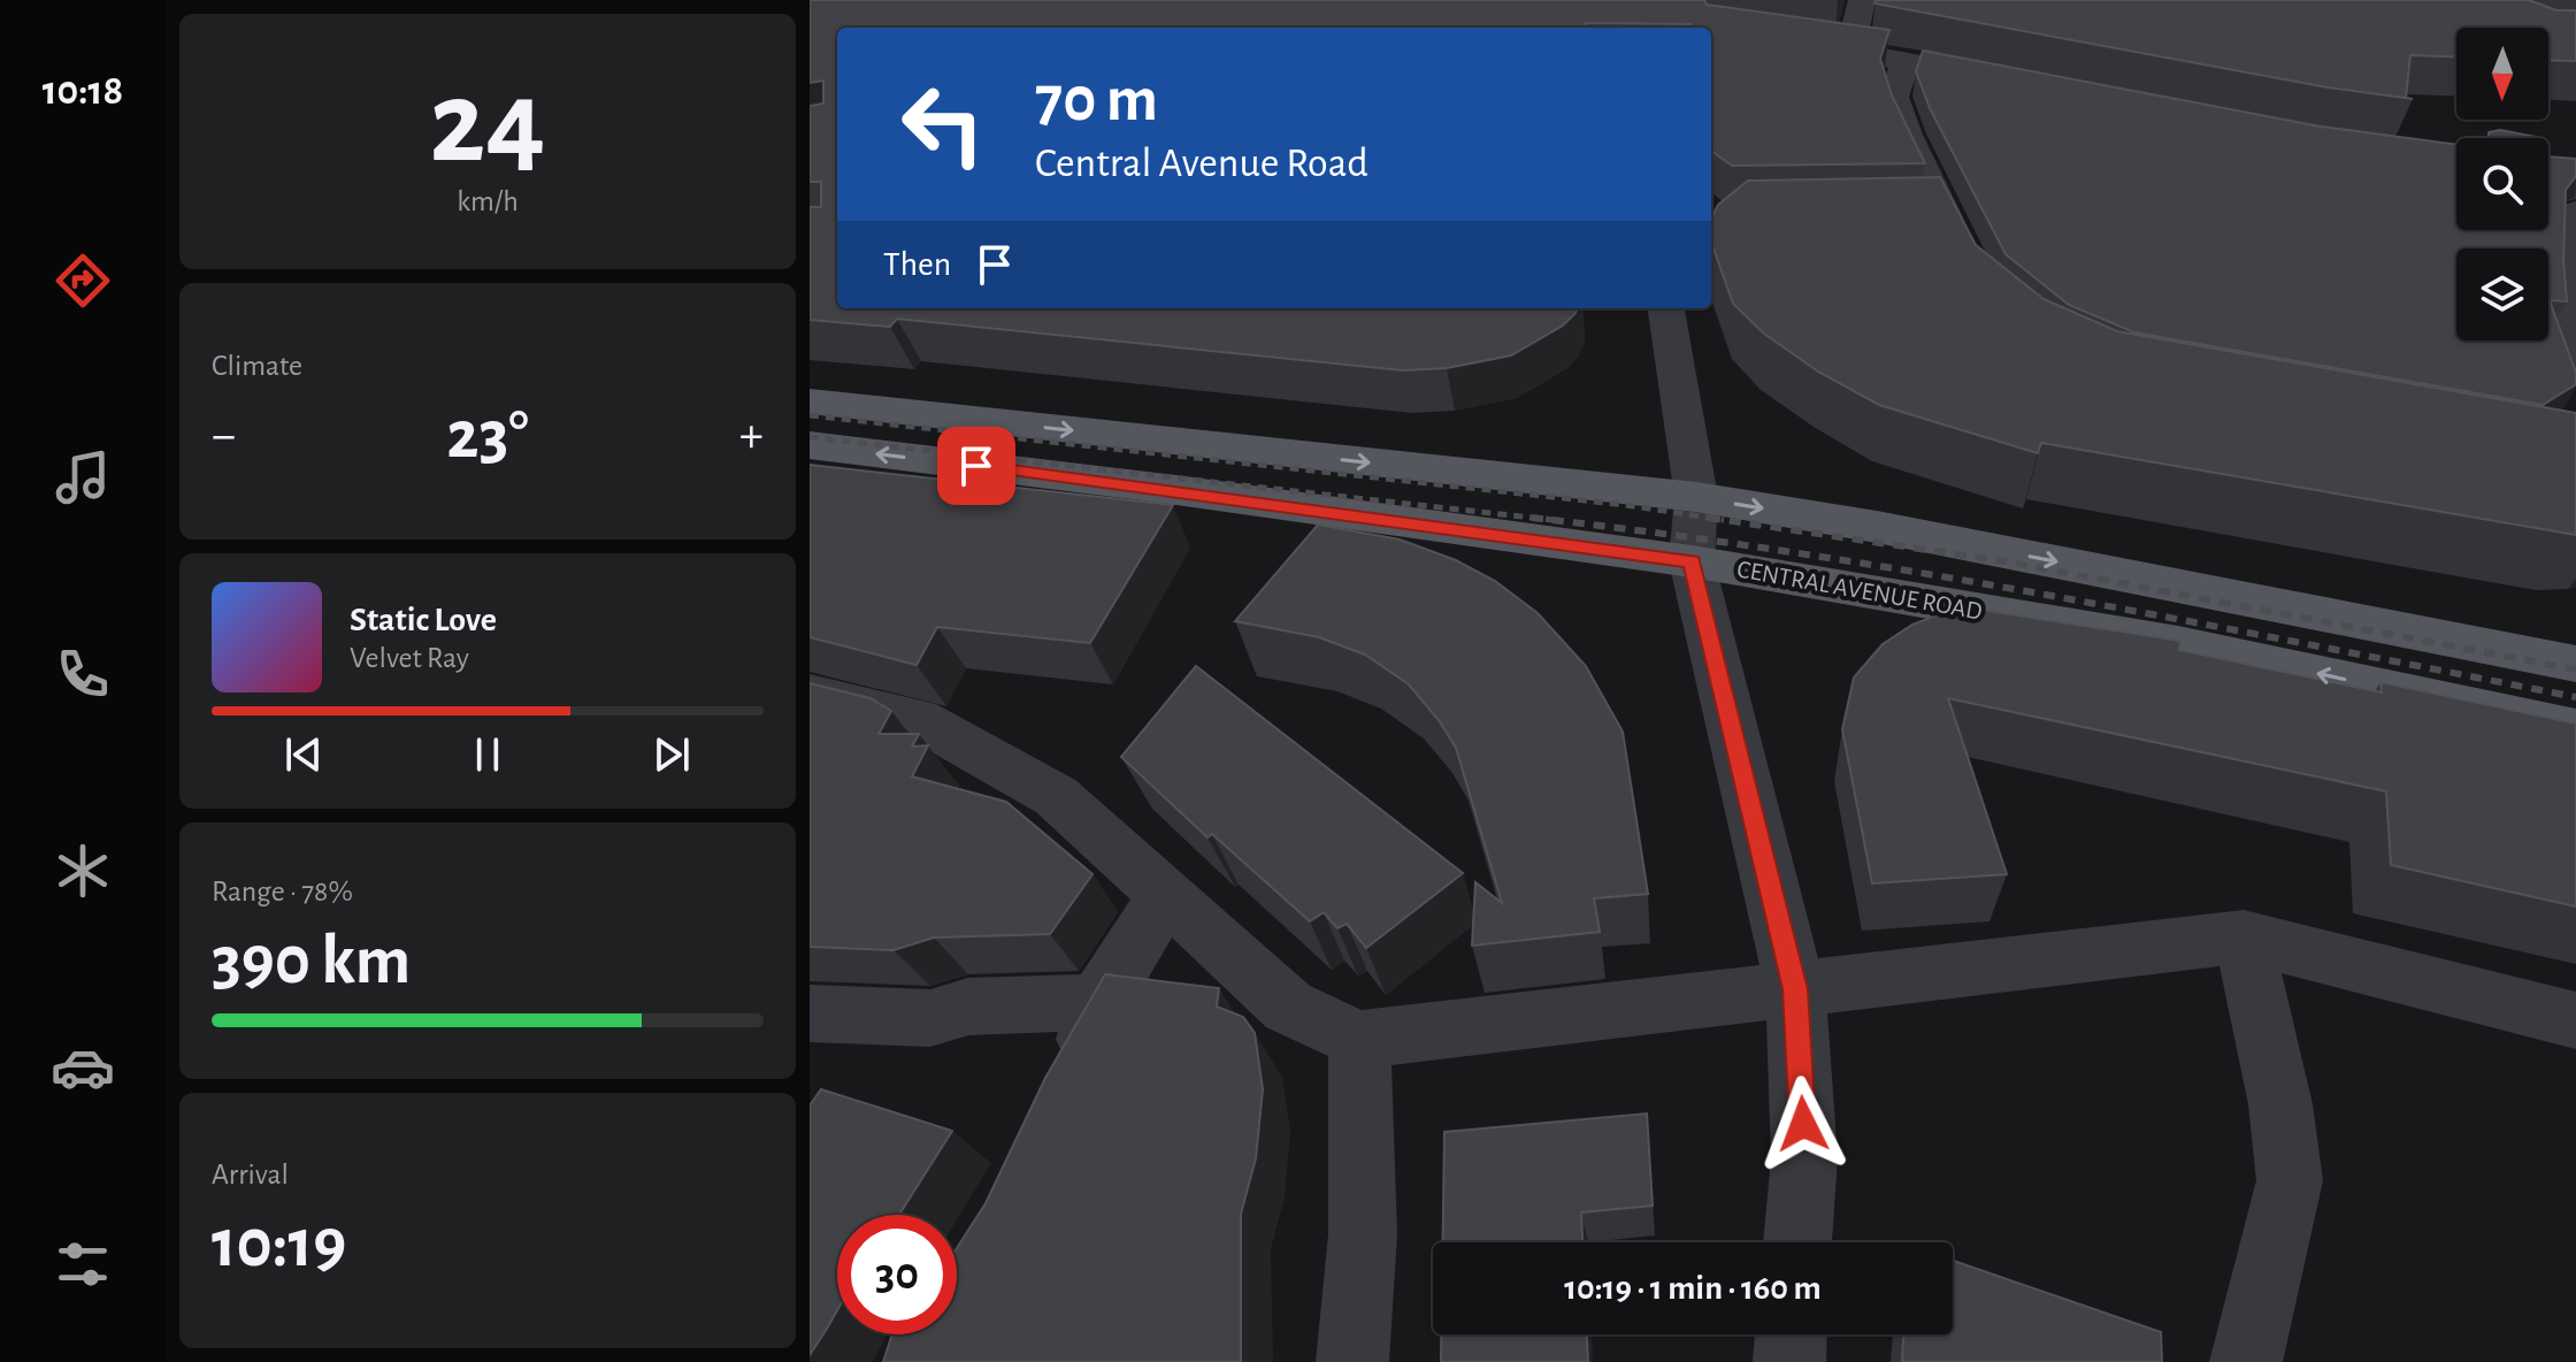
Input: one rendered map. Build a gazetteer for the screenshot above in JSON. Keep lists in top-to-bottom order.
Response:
{
  "streets": {
    "main road": ["CENTRAL AVENUE ROAD"]
  },
  "north": "bottom",
  "page": {
    "tabs": "10:18",
    "tile": [
      ["24", "km/h"],
      "Climate",
      ["Range · 78%", "390 km"],
      ["Arrival", "10:19"]
    ],
    "turn": ["70 m", "Central Avenue Road"],
    "then": "Then",
    "heat": ["−", "23°", "+"],
    "song": ["Static Love", "Velvet Ray"],
    "limit": "30",
    "trip": "10:19 · 1 min · 160 m"
  }
}
